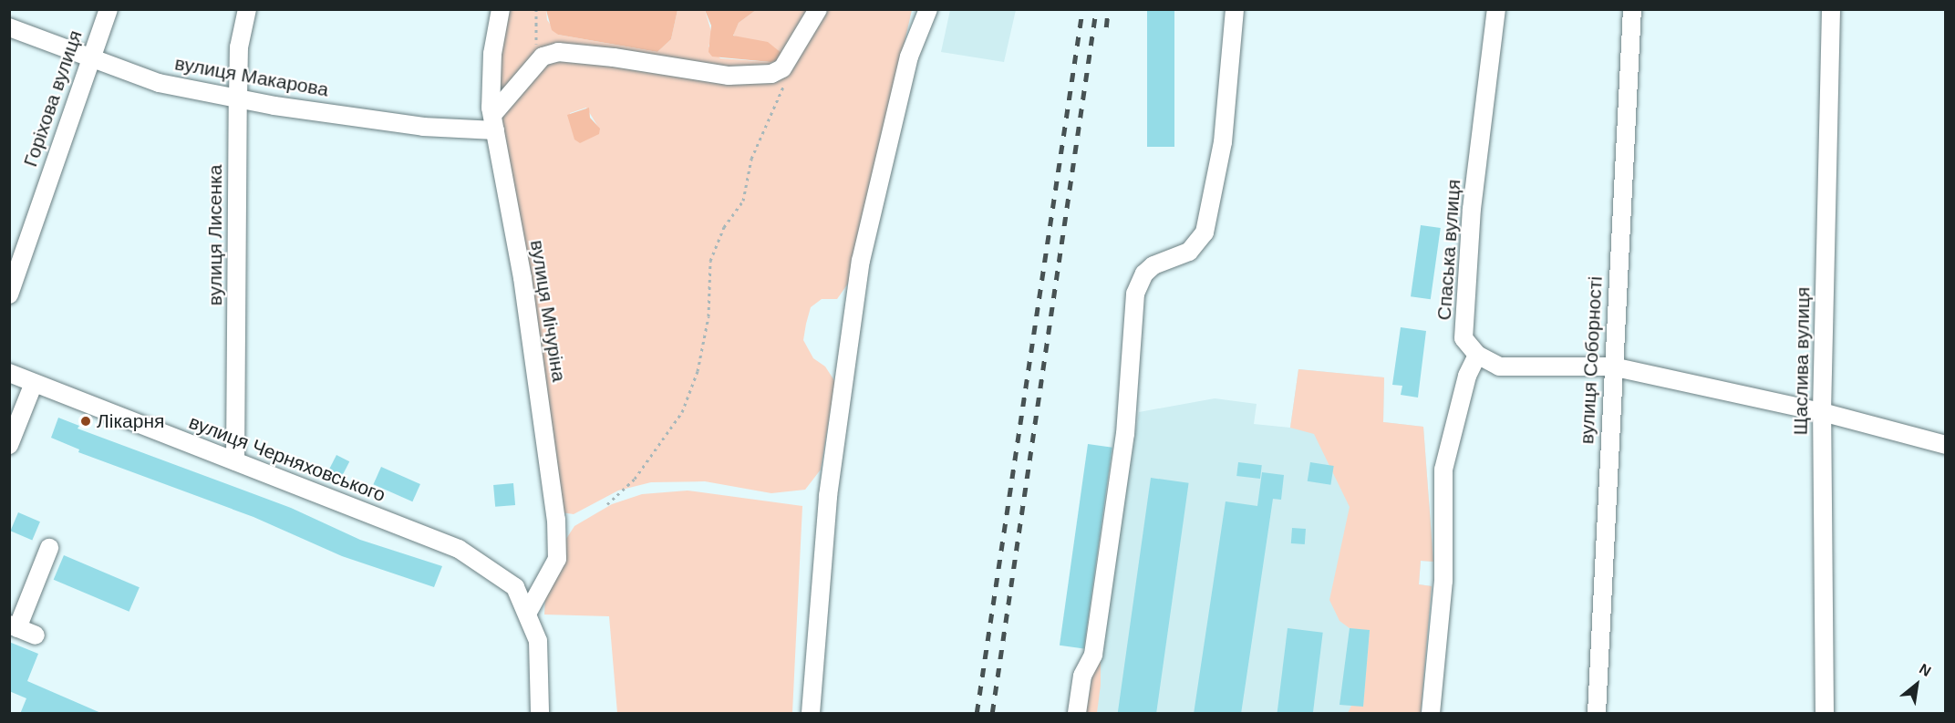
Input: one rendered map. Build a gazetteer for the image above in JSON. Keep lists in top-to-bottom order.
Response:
{
  "streets": {
    "street": [
      "вулиця Макарова",
      "Горіхова вулиця",
      "вулиця Лисенка",
      "Спаська вулиця",
      "вулиця Мічуріна",
      "вулиця Соборності",
      "Щаслива вулиця",
      "вулиця Черняховського"
    ]
  },
  "crossings": [
    ["вулиця Макарова", "Горіхова вулиця"],
    ["вулиця Макарова", "вулиця Лисенка"],
    ["вулиця Макарова", "вулиця Мічуріна"],
    ["вулиця Лисенка", "вулиця Черняховського"],
    ["вулиця Мічуріна", "вулиця Черняховського"]
  ],
  "places": ["Лікарня"],
  "north": "top right"
}
